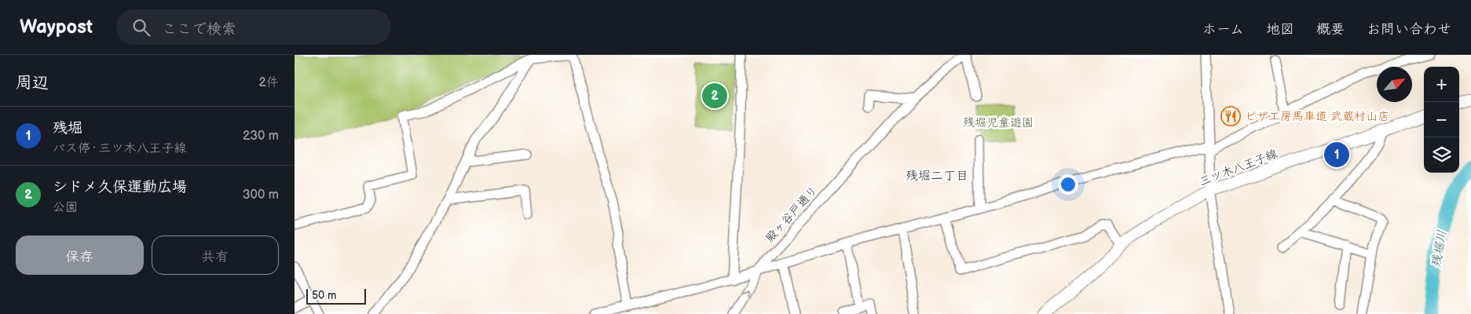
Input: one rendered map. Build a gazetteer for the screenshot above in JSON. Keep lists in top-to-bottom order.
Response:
{
  "streets": {
    "main road": ["三ツ木八王子線"],
    "street": ["殿ヶ谷戸通り"]
  },
  "districts": ["残堀二丁目"],
  "water": ["残堀川"],
  "parks": ["残堀児童遊園"],
  "places": {
    "restaurant": ["ピザ工房馬車道 武蔵村山店"]
  },
  "scale_bar": "50 m",
  "north": "top right",
  "page": {
    "header": "Waypost",
    "search": "ここで検索",
    "nav": [
      "ホーム",
      "地図",
      "概要",
      "お問い合わせ"
    ],
    "heading": ["周辺", "2件"],
    "map_buttons": ["+", "−"],
    "pins": ["2", "1"],
    "list": [
      {
        "mark": "1",
        "name": "残堀",
        "note": "バス停 · 三ツ木八王子線",
        "value": "230 m"
      },
      {
        "mark": "2",
        "name": "シドメ久保運動広場",
        "note": "公園",
        "value": "300 m"
      }
    ],
    "buttons": ["保存", "共有"],
    "scale": "50 m"
  }
}
